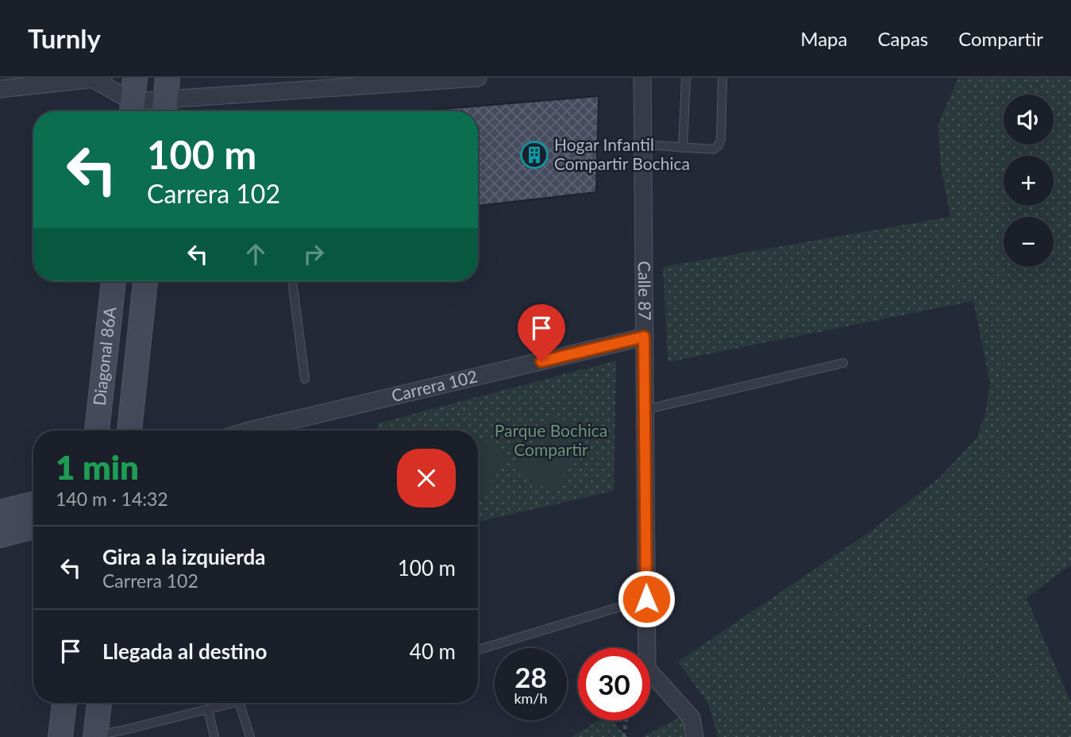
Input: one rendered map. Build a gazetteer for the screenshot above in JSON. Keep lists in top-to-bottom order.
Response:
{
  "streets": {
    "street": ["Calle 87", "Diagonal 86A", "Carrera 102"]
  },
  "crossings": [
    ["Calle 87", "Carrera 102"]
  ],
  "parks": ["Parque Bochica Compartir"],
  "places": {
    "building": ["Hogar Infantil Compartir Bochica"]
  },
  "page": {
    "header": "Turnly",
    "nav": ["Mapa", "Capas", "Compartir"],
    "map_buttons": ["+", "−"],
    "turn": ["100 m", "Carrera 102"],
    "heading": ["1 min", "140 m · 14:32"],
    "list": [
      {
        "name": "Gira a la izquierda",
        "note": "Carrera 102",
        "value": "100 m"
      },
      {
        "name": "Llegada al destino",
        "value": "40 m"
      }
    ],
    "speed": "28 km/h",
    "limit": "30"
  }
}
